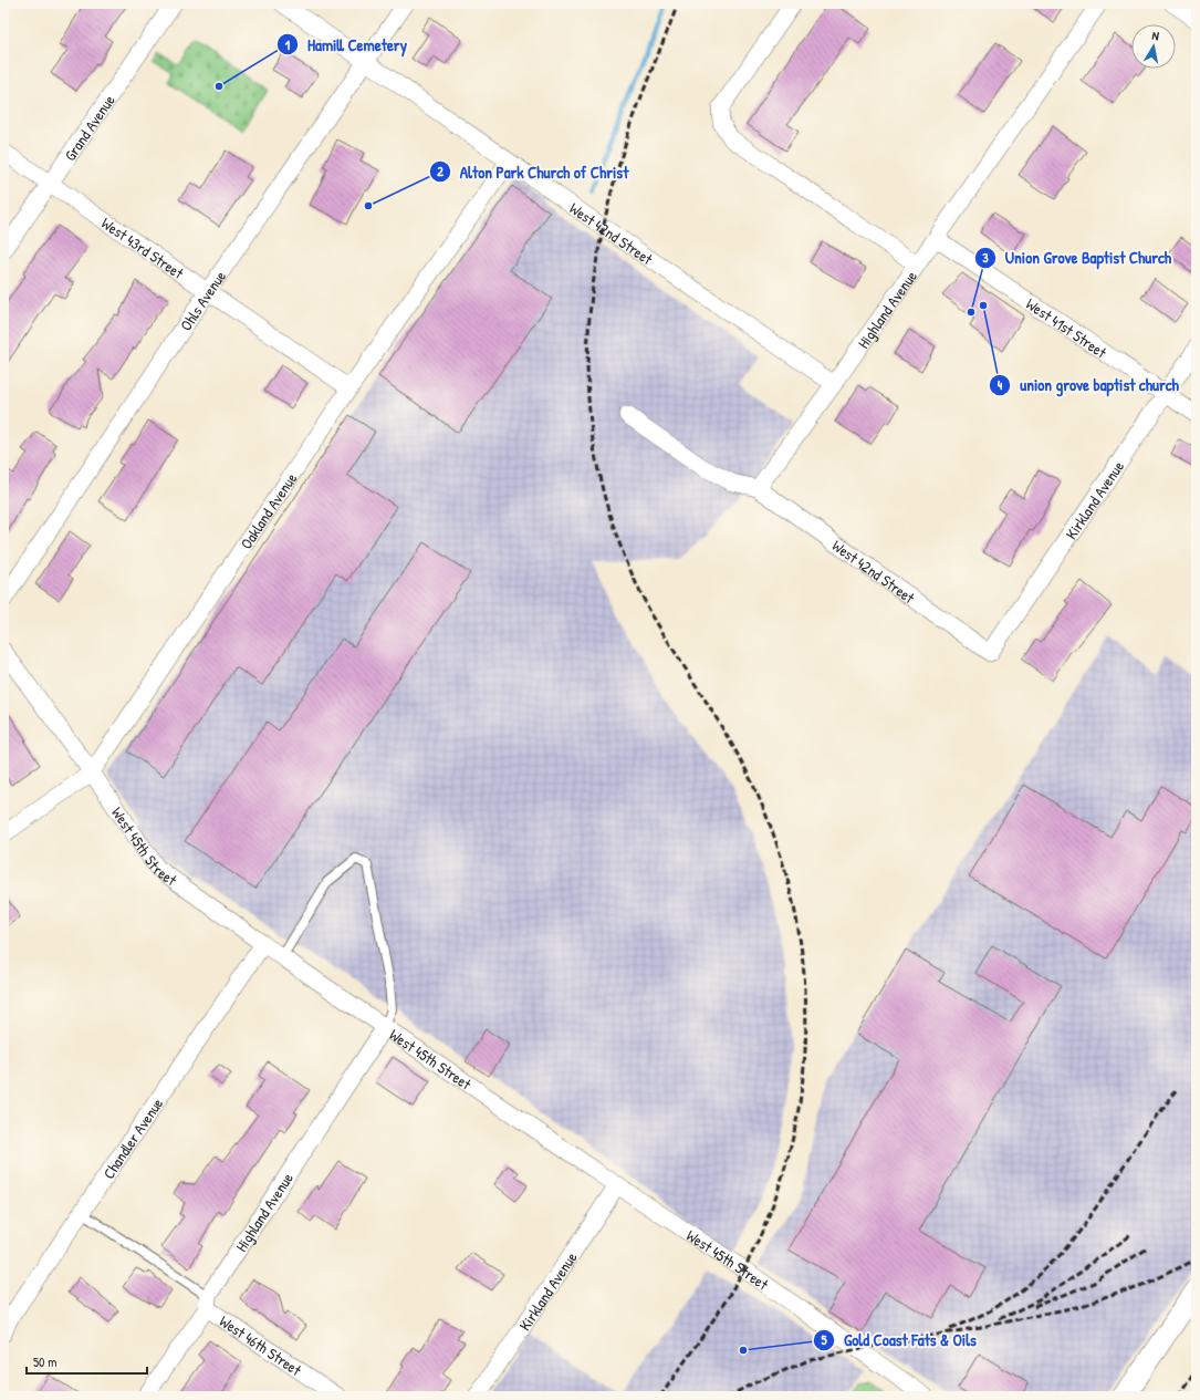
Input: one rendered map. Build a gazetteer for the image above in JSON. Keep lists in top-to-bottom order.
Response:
{
  "streets": {
    "street": [
      "Grand Avenue",
      "West 42nd Street",
      "West 43rd Street",
      "Ohls Avenue",
      "Highland Avenue",
      "West 41st Street",
      "Kirkland Avenue",
      "Oakland Avenue",
      "West 45th Street",
      "Chandler Avenue",
      "West 46th Street"
    ]
  },
  "crossings": [
    ["Grand Avenue", "West 43rd Street"],
    ["West 42nd Street", "Ohls Avenue"],
    ["West 42nd Street", "Highland Avenue"],
    ["West 42nd Street", "Kirkland Avenue"],
    ["West 42nd Street", "Oakland Avenue"],
    ["West 43rd Street", "Ohls Avenue"],
    ["West 43rd Street", "Oakland Avenue"],
    ["Highland Avenue", "West 41st Street"],
    ["Highland Avenue", "West 45th Street"],
    ["Highland Avenue", "West 46th Street"],
    ["West 41st Street", "Kirkland Avenue"],
    ["Kirkland Avenue", "West 45th Street"],
    ["Oakland Avenue", "West 45th Street"],
    ["West 45th Street", "Chandler Avenue"],
    ["Chandler Avenue", "West 46th Street"]
  ],
  "places": [
    "Hamill Cemetery",
    "Alton Park Church of Christ",
    "union grove baptist church",
    "Union Grove Baptist Church",
    "Gold Coast Fats & Oils"
  ],
  "scale_bar": "50 m",
  "north": "top"
}
